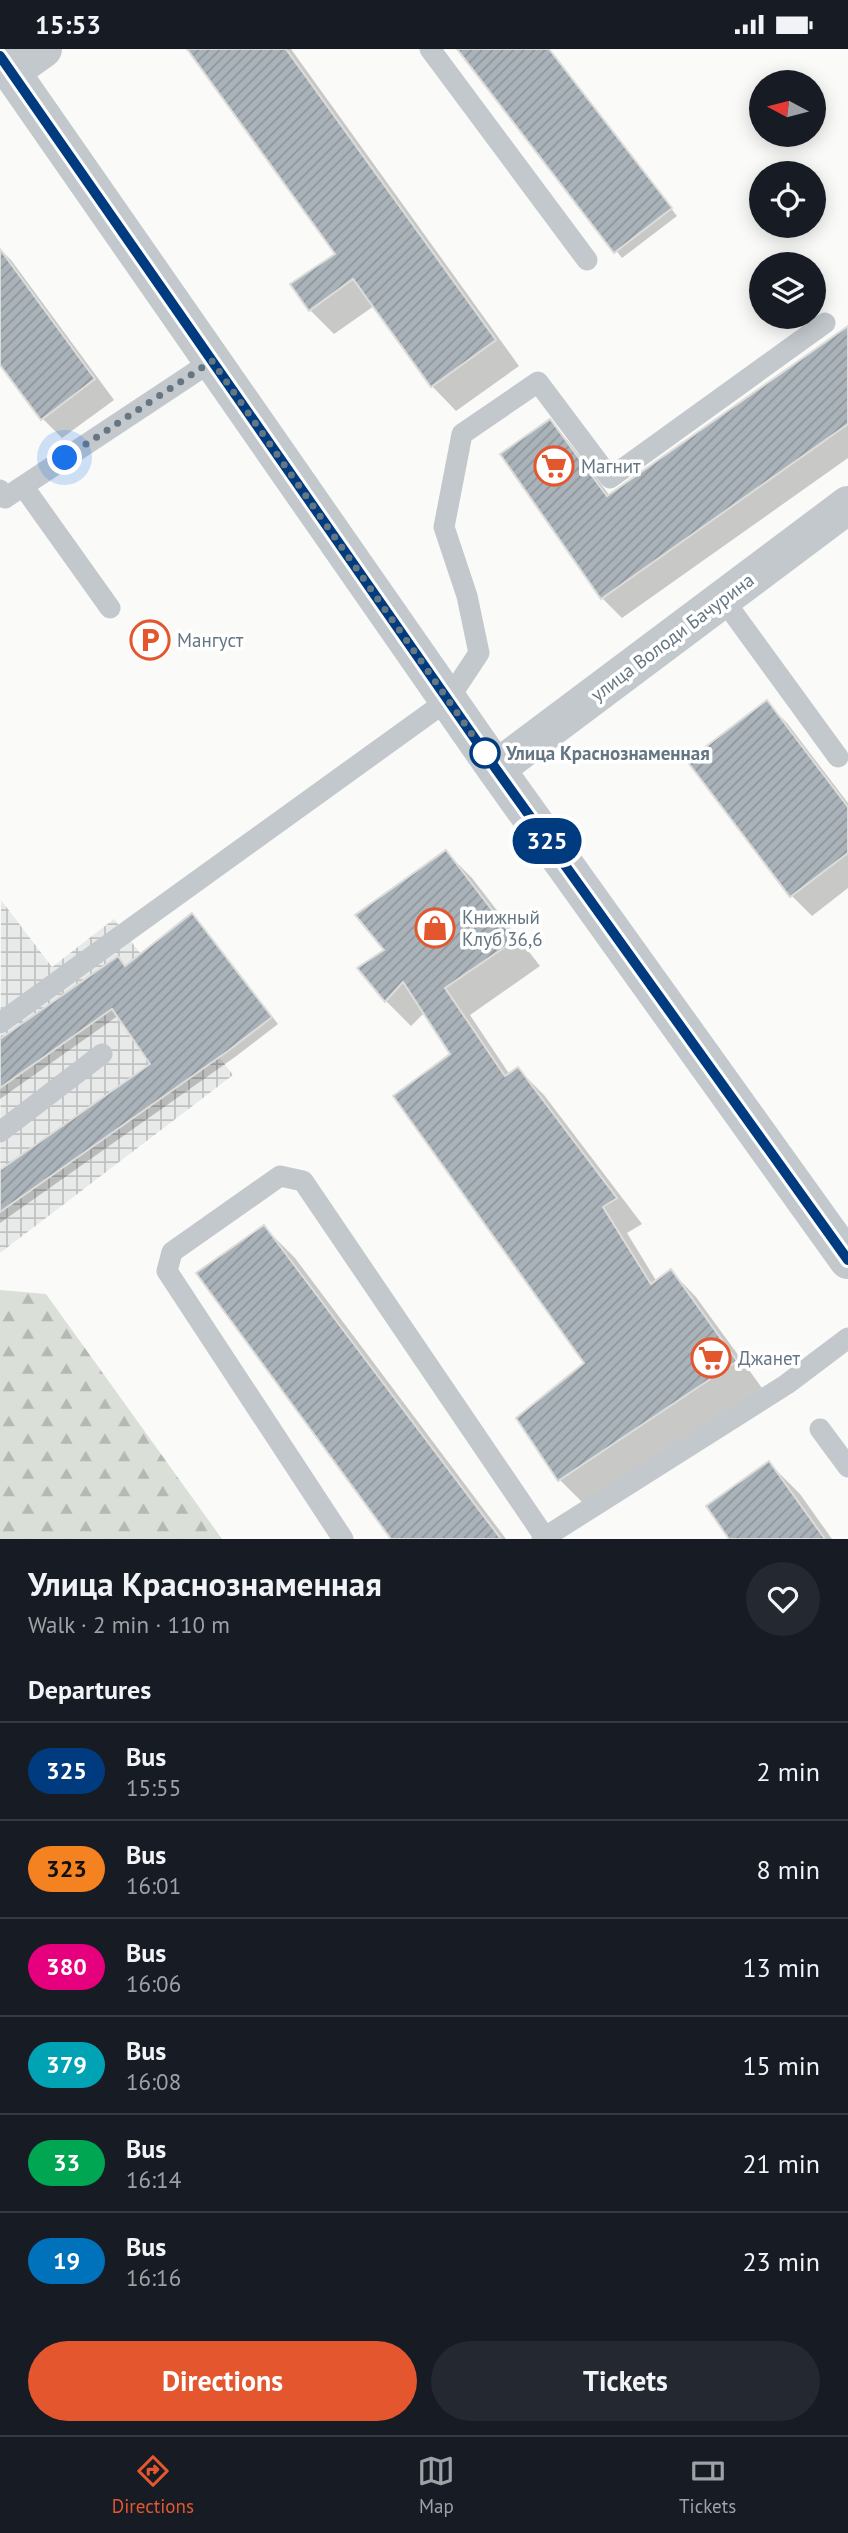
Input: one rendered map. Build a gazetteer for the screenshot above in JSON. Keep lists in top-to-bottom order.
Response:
{
  "streets": {
    "street": ["улица Володи Бачурина"]
  },
  "places": {
    "supermarket": ["Магнит", "Джанет"],
    "parking": ["Мангуст"],
    "other": ["Улица Краснознаменная"],
    "shop": ["Книжный Клуб 36,6"]
  },
  "lines": ["bus line 325"],
  "north": "left",
  "page": {
    "status": "15:53",
    "on_map": "325",
    "heading": [
      ["Улица Краснознаменная", "Walk · 2 min · 110 m"],
      "Departures"
    ],
    "list": [
      {
        "mark": "325",
        "name": "Bus",
        "note": "15:55",
        "value": "2 min"
      },
      {
        "mark": "323",
        "name": "Bus",
        "note": "16:01",
        "value": "8 min"
      },
      {
        "mark": "380",
        "name": "Bus",
        "note": "16:06",
        "value": "13 min"
      },
      {
        "mark": "379",
        "name": "Bus",
        "note": "16:08",
        "value": "15 min"
      },
      {
        "mark": "33",
        "name": "Bus",
        "note": "16:14",
        "value": "21 min"
      },
      {
        "mark": "19",
        "name": "Bus",
        "note": "16:16",
        "value": "23 min"
      }
    ],
    "buttons": ["Directions", "Tickets"],
    "tabs": ["Directions", "Map", "Tickets"]
  }
}
